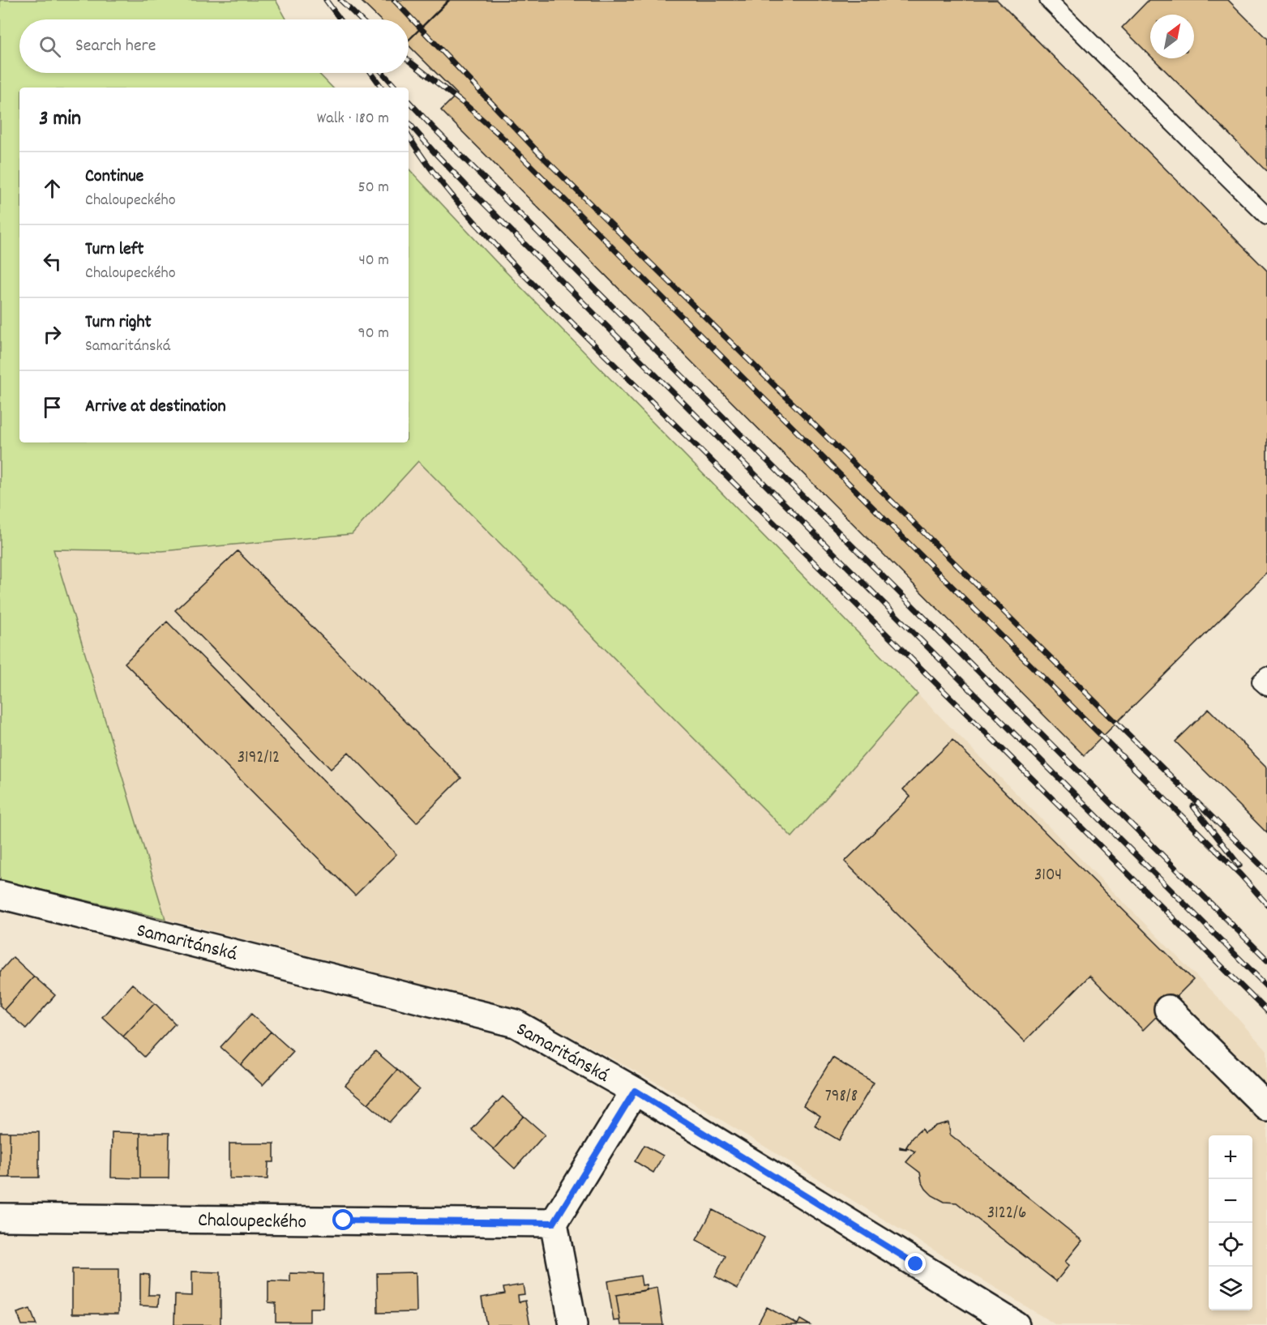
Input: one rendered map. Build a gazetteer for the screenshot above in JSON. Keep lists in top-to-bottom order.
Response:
{
  "streets": {
    "street": ["Samaritánská", "Chaloupeckého"]
  },
  "house_numbers": [
    "3192/12",
    "3104",
    "798/8",
    "3122/6"
  ],
  "north": "top right",
  "page": {
    "search": "Search here",
    "heading": ["3 min", "Walk · 180 m"],
    "list": [
      ["Continue", "Chaloupeckého", "50 m"],
      ["Turn left", "Chaloupeckého", "40 m"],
      ["Turn right", "Samaritánská", "90 m"],
      "Arrive at destination"
    ],
    "map_buttons": ["+", "−"]
  }
}
